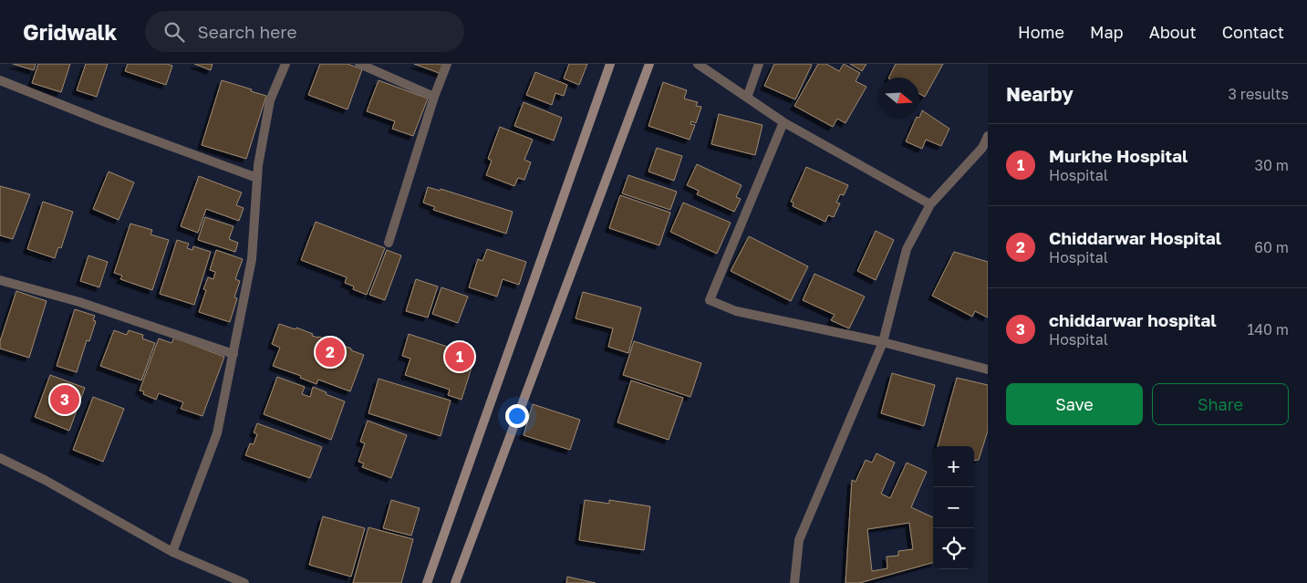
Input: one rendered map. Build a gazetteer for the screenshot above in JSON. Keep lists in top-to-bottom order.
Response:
{
  "north": "right",
  "page": {
    "header": "Gridwalk",
    "search": "Search here",
    "nav": [
      "Home",
      "Map",
      "About",
      "Contact"
    ],
    "heading": ["Nearby", "3 results"],
    "list": [
      {
        "mark": "1",
        "name": "Murkhe Hospital",
        "note": "Hospital",
        "value": "30 m"
      },
      {
        "mark": "2",
        "name": "Chiddarwar Hospital",
        "note": "Hospital",
        "value": "60 m"
      },
      {
        "mark": "3",
        "name": "chiddarwar hospital",
        "note": "Hospital",
        "value": "140 m"
      }
    ],
    "pins": ["2", "1", "3"],
    "buttons": ["Save", "Share"],
    "map_buttons": ["+", "−"]
  }
}
